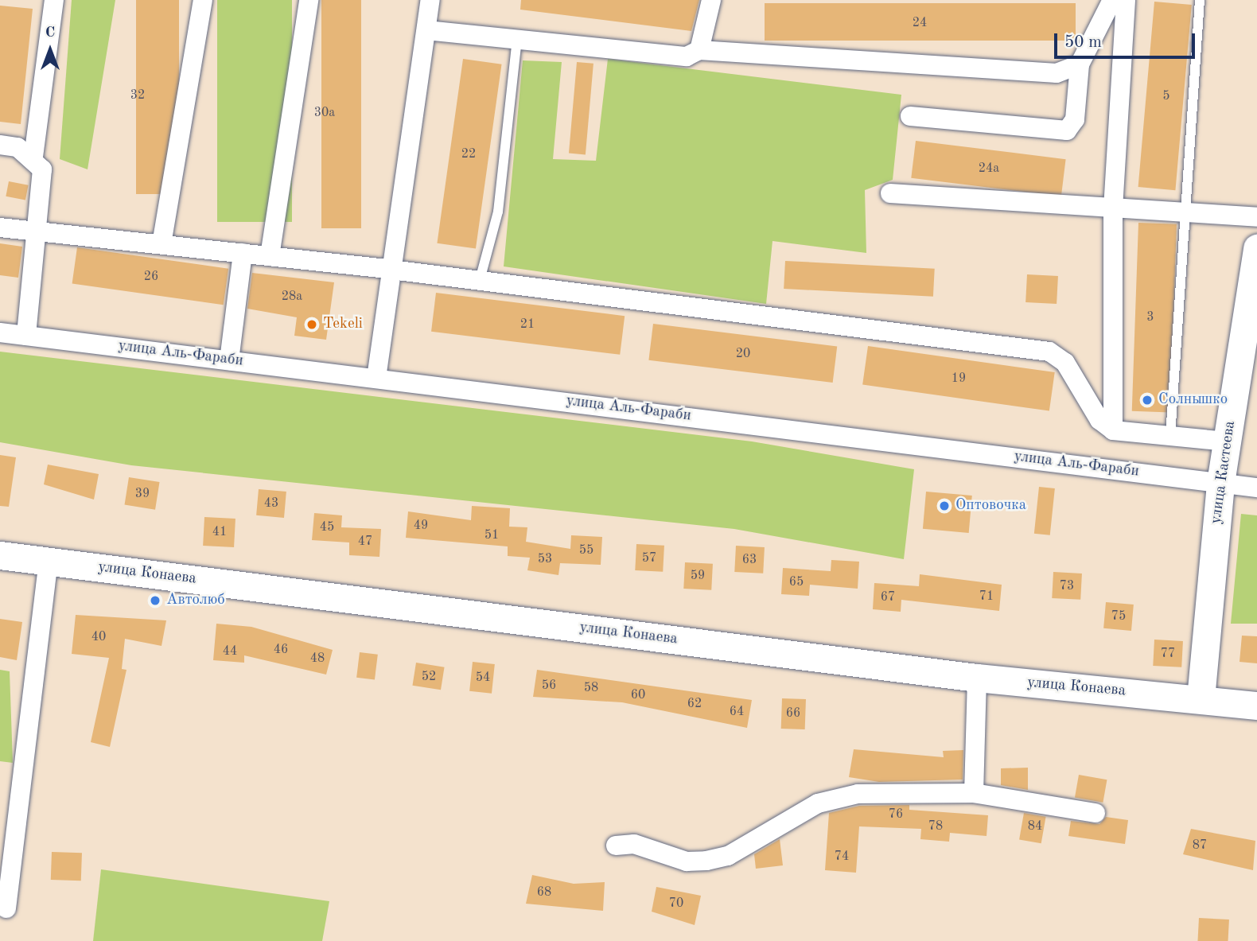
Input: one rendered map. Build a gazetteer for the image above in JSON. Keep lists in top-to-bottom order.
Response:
{
  "streets": {
    "main road": ["улица Кастеева", "улица Конаева"],
    "street": ["улица Аль-Фараби"]
  },
  "crossings": [
    ["улица Аль-Фараби", "улица Кастеева"],
    ["улица Кастеева", "улица Конаева"]
  ],
  "places": [
    "Tekeli",
    "Солнышко",
    "Оптовочка",
    "Автолюб"
  ],
  "house_numbers": [
    "24",
    "32",
    "5",
    "30а",
    "22",
    "24а",
    "26",
    "28а",
    "3",
    "21",
    "20",
    "19",
    "39",
    "43",
    "49",
    "45",
    "41",
    "51",
    "47",
    "55",
    "57",
    "53",
    "63",
    "59",
    "65",
    "73",
    "71",
    "67",
    "75",
    "40",
    "46",
    "44",
    "77",
    "48",
    "52",
    "54",
    "56",
    "58",
    "60",
    "62",
    "64",
    "66",
    "76",
    "78",
    "84",
    "87",
    "74",
    "68",
    "70"
  ],
  "scale_bar": "50 m",
  "north": "top"
}
